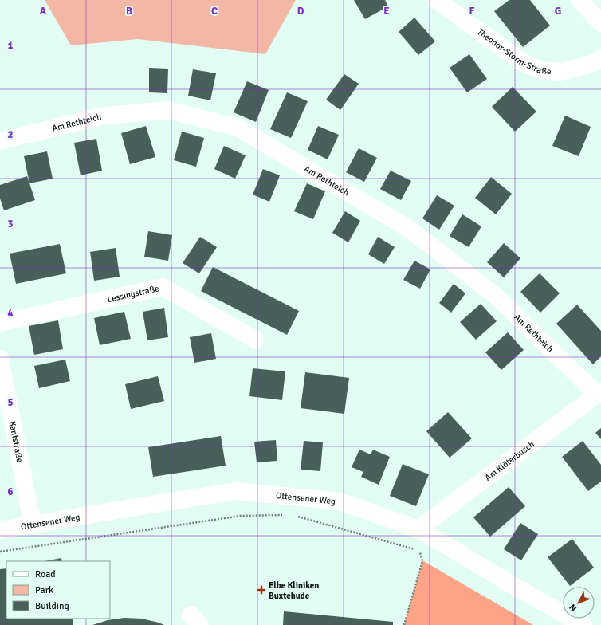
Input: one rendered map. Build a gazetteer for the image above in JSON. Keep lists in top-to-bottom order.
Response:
{
  "streets": {
    "street": [
      "Theodor-Storm-Straße",
      "Am Rethteich",
      "Lessingstraße",
      "Kantstraße",
      "Am Klöterbusch",
      "Ottensener Weg"
    ]
  },
  "crossings": [
    ["Am Rethteich", "Am Klöterbusch"],
    ["Kantstraße", "Ottensener Weg"],
    ["Am Klöterbusch", "Ottensener Weg"]
  ],
  "places": {
    "health": ["Elbe Kliniken Buxtehude"]
  },
  "legend": ["Road", "Park", "Building"],
  "north": "bottom left",
  "grid": {
    "columns": [
      "A",
      "B",
      "C",
      "D",
      "E",
      "F",
      "G"
    ],
    "rows": [
      "1",
      "2",
      "3",
      "4",
      "5",
      "6"
    ]
  }
}
